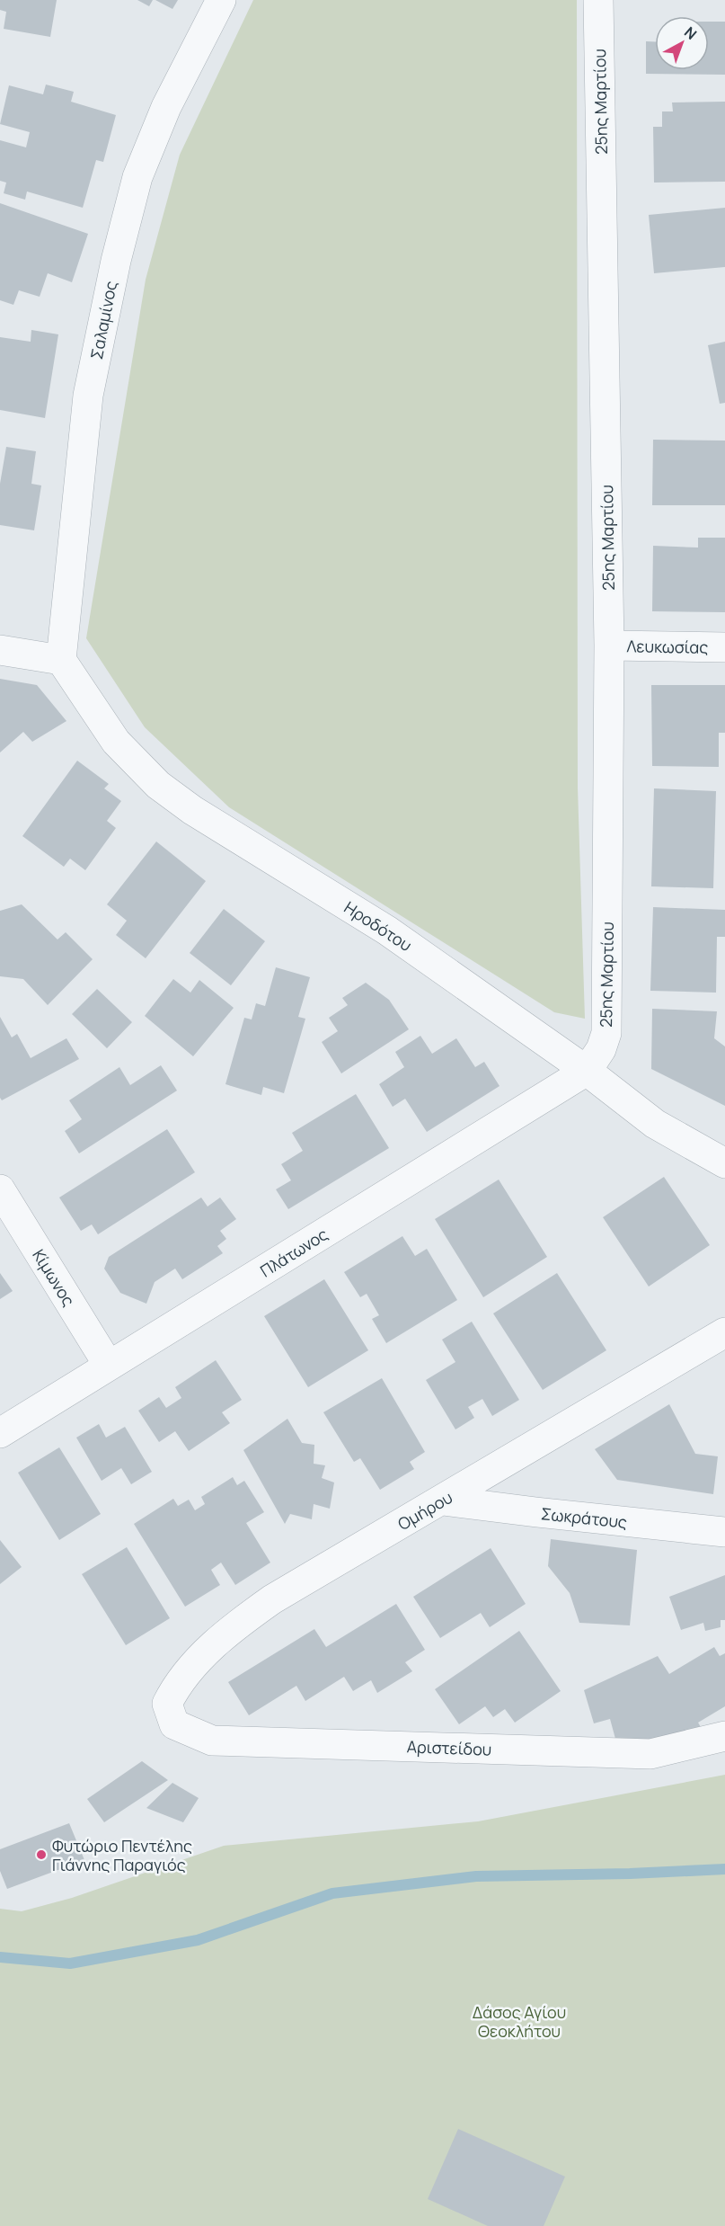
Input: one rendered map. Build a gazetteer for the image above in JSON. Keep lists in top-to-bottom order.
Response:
{
  "streets": {
    "street": [
      "25ης Μαρτίου",
      "Σαλαμίνος",
      "Λευκωσίας",
      "Ηροδότου",
      "Πλάτωνος",
      "Κίμωνος",
      "Ομήρου",
      "Σωκράτους",
      "Αριστείδου"
    ]
  },
  "crossings": [
    ["25ης Μαρτίου", "Λευκωσίας"],
    ["25ης Μαρτίου", "Ηροδότου"],
    ["25ης Μαρτίου", "Πλάτωνος"],
    ["Σαλαμίνος", "Ηροδότου"],
    ["Ηροδότου", "Πλάτωνος"],
    ["Πλάτωνος", "Κίμωνος"],
    ["Ομήρου", "Σωκράτους"],
    ["Ομήρου", "Αριστείδου"]
  ],
  "parks": ["Δάσος Αγίου Θεοκλήτου"],
  "places": ["Φυτώριο Πεντέλης Γιάννης Παραγιός"],
  "north": "top right"
}
